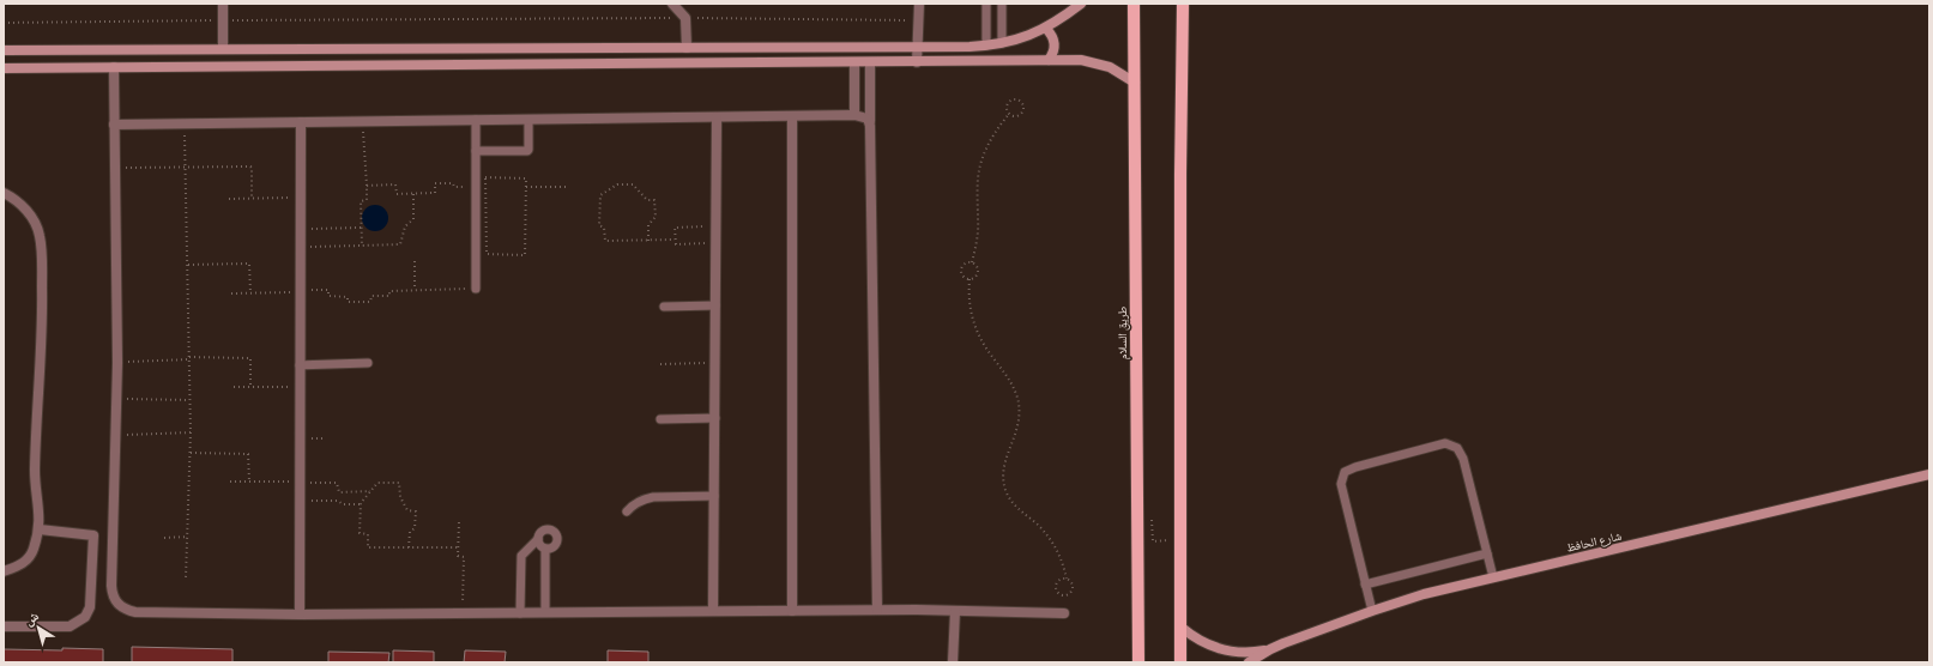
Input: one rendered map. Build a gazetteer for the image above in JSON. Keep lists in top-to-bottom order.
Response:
{
  "streets": {
    "main road": ["طريق السلام"],
    "street": ["شارع الحافظ"]
  },
  "north": "top left"
}
